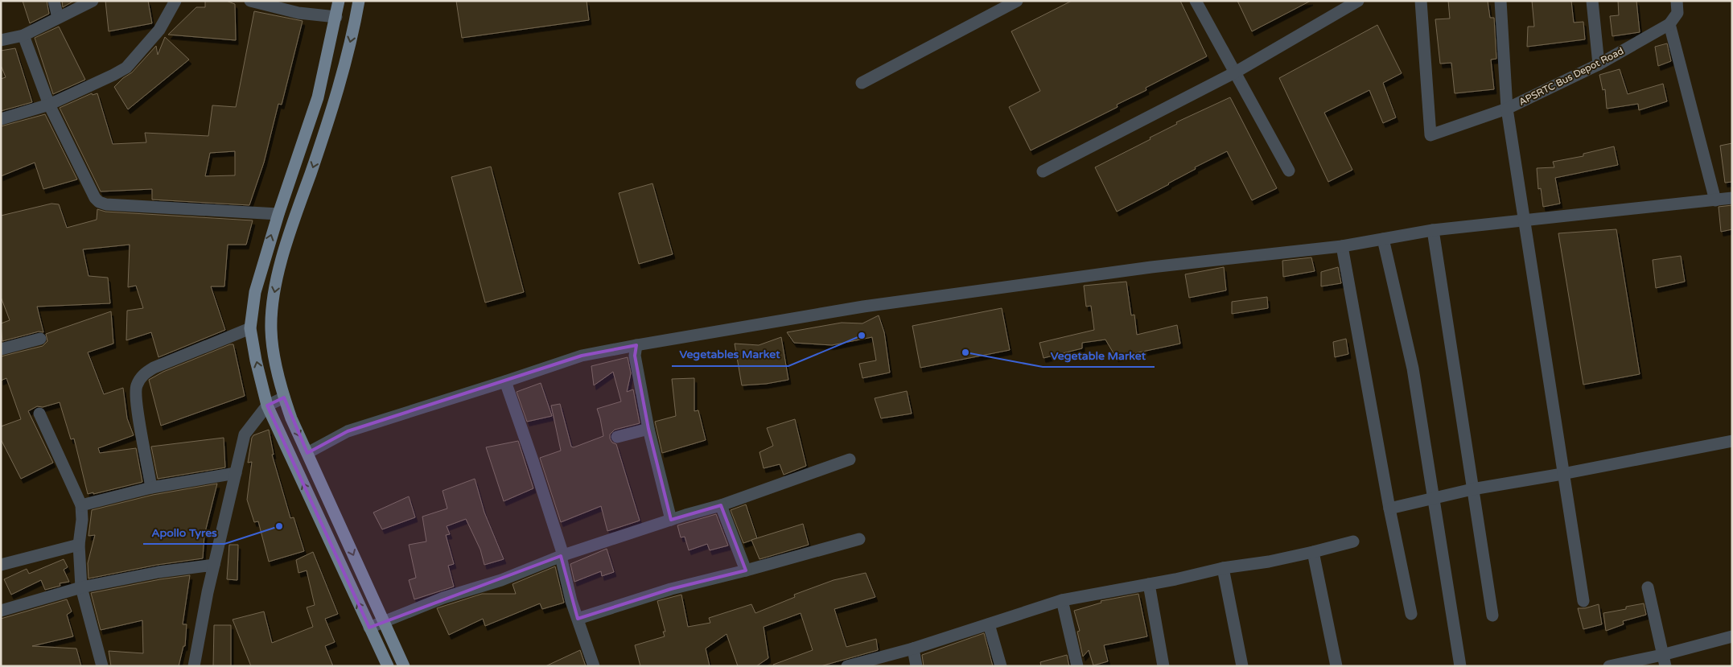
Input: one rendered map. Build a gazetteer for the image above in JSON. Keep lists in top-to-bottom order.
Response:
{
  "streets": {
    "street": ["APSRTC Bus Depot Road"]
  },
  "places": ["Vegetables Market", "Vegetable Market", "Apollo Tyres"]
}
